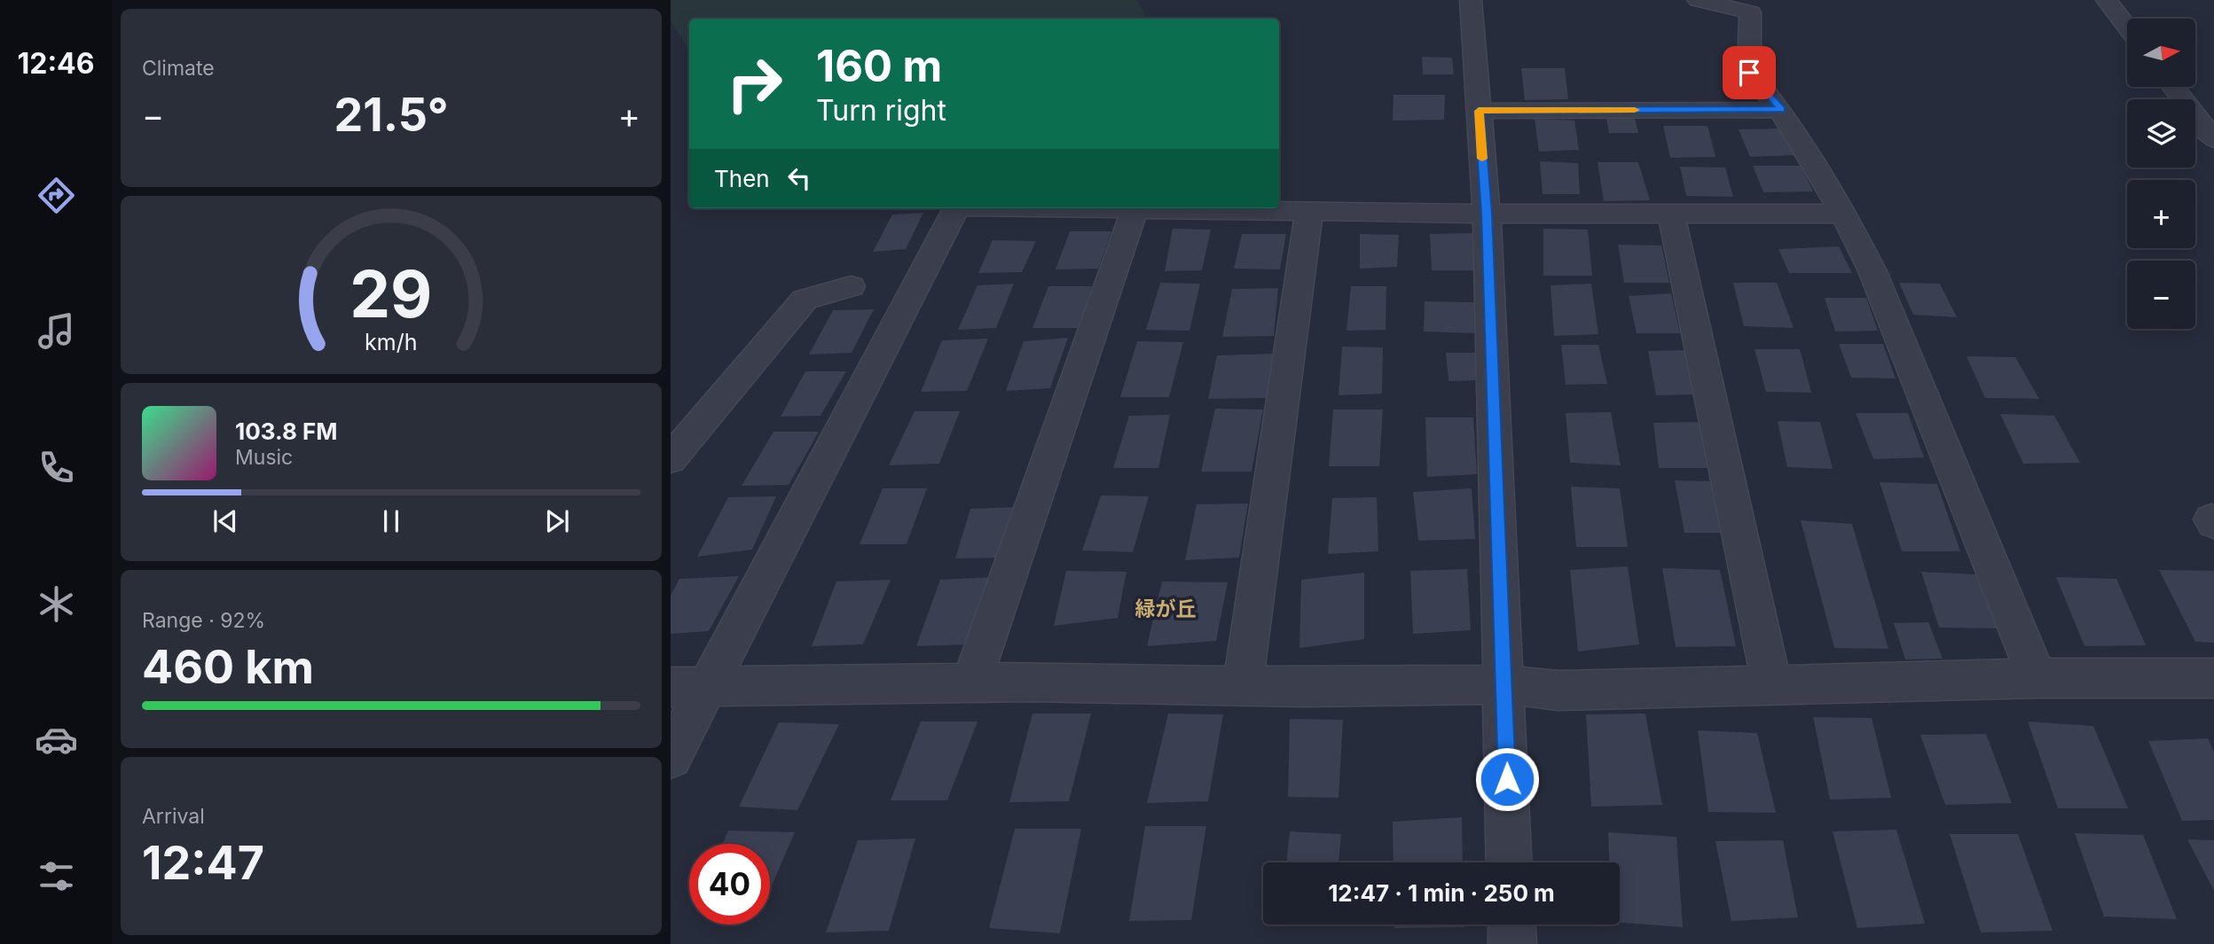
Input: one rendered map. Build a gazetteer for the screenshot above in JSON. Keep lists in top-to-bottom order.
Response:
{
  "districts": ["緑が丘"],
  "north": "right",
  "page": {
    "tabs": "12:46",
    "tile": [
      "Climate",
      ["Range · 92%", "460 km"],
      ["Arrival", "12:47"]
    ],
    "map_buttons": ["+", "−"],
    "turn": ["160 m", "Turn right"],
    "heat": ["−", "21.5°", "+"],
    "then": "Then",
    "song": ["103.8 FM", "Music"],
    "limit": "40",
    "trip": "12:47 · 1 min · 250 m",
    "gauge": ["29", "km/h"]
  }
}
